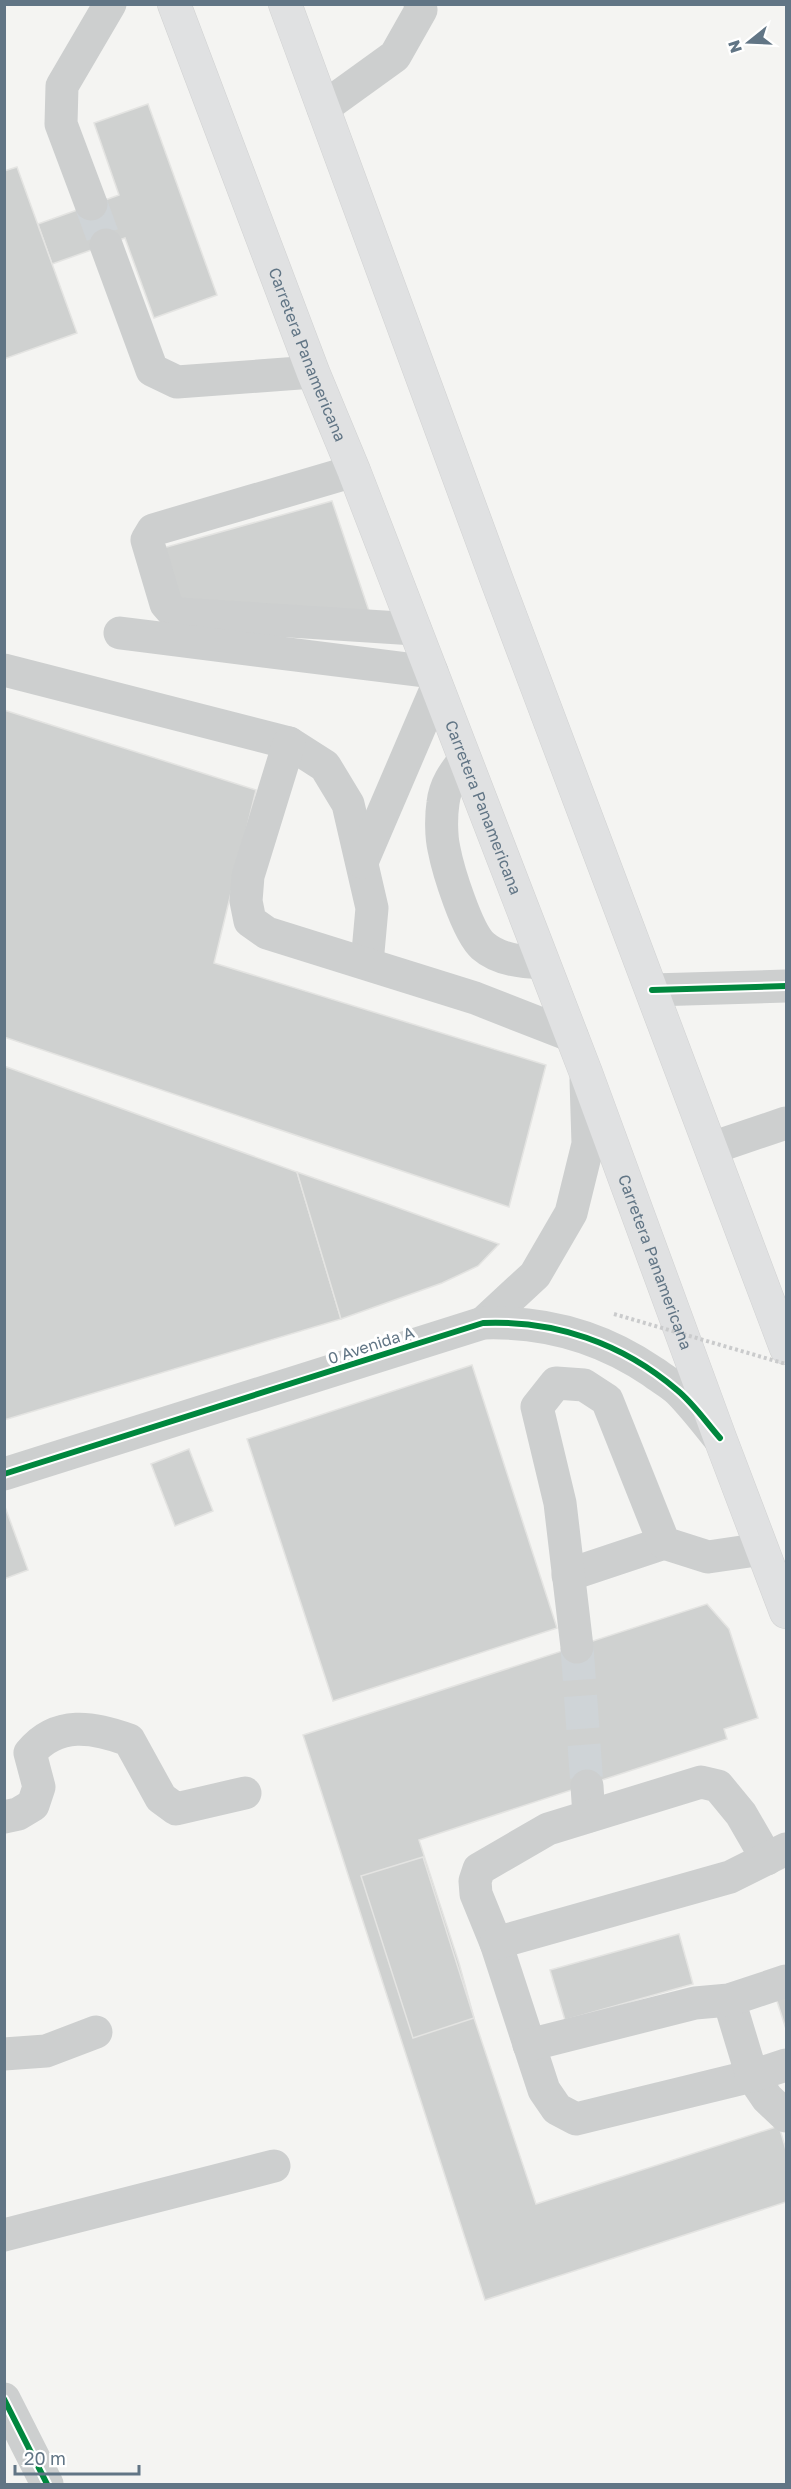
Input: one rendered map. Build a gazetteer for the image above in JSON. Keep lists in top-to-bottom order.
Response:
{
  "streets": {
    "highway": ["Carretera Panamericana"],
    "street": ["0 Avenida A"]
  },
  "crossings": [
    ["Carretera Panamericana", "0 Avenida A"]
  ],
  "scale_bar": "20 m",
  "north": "left"
}
